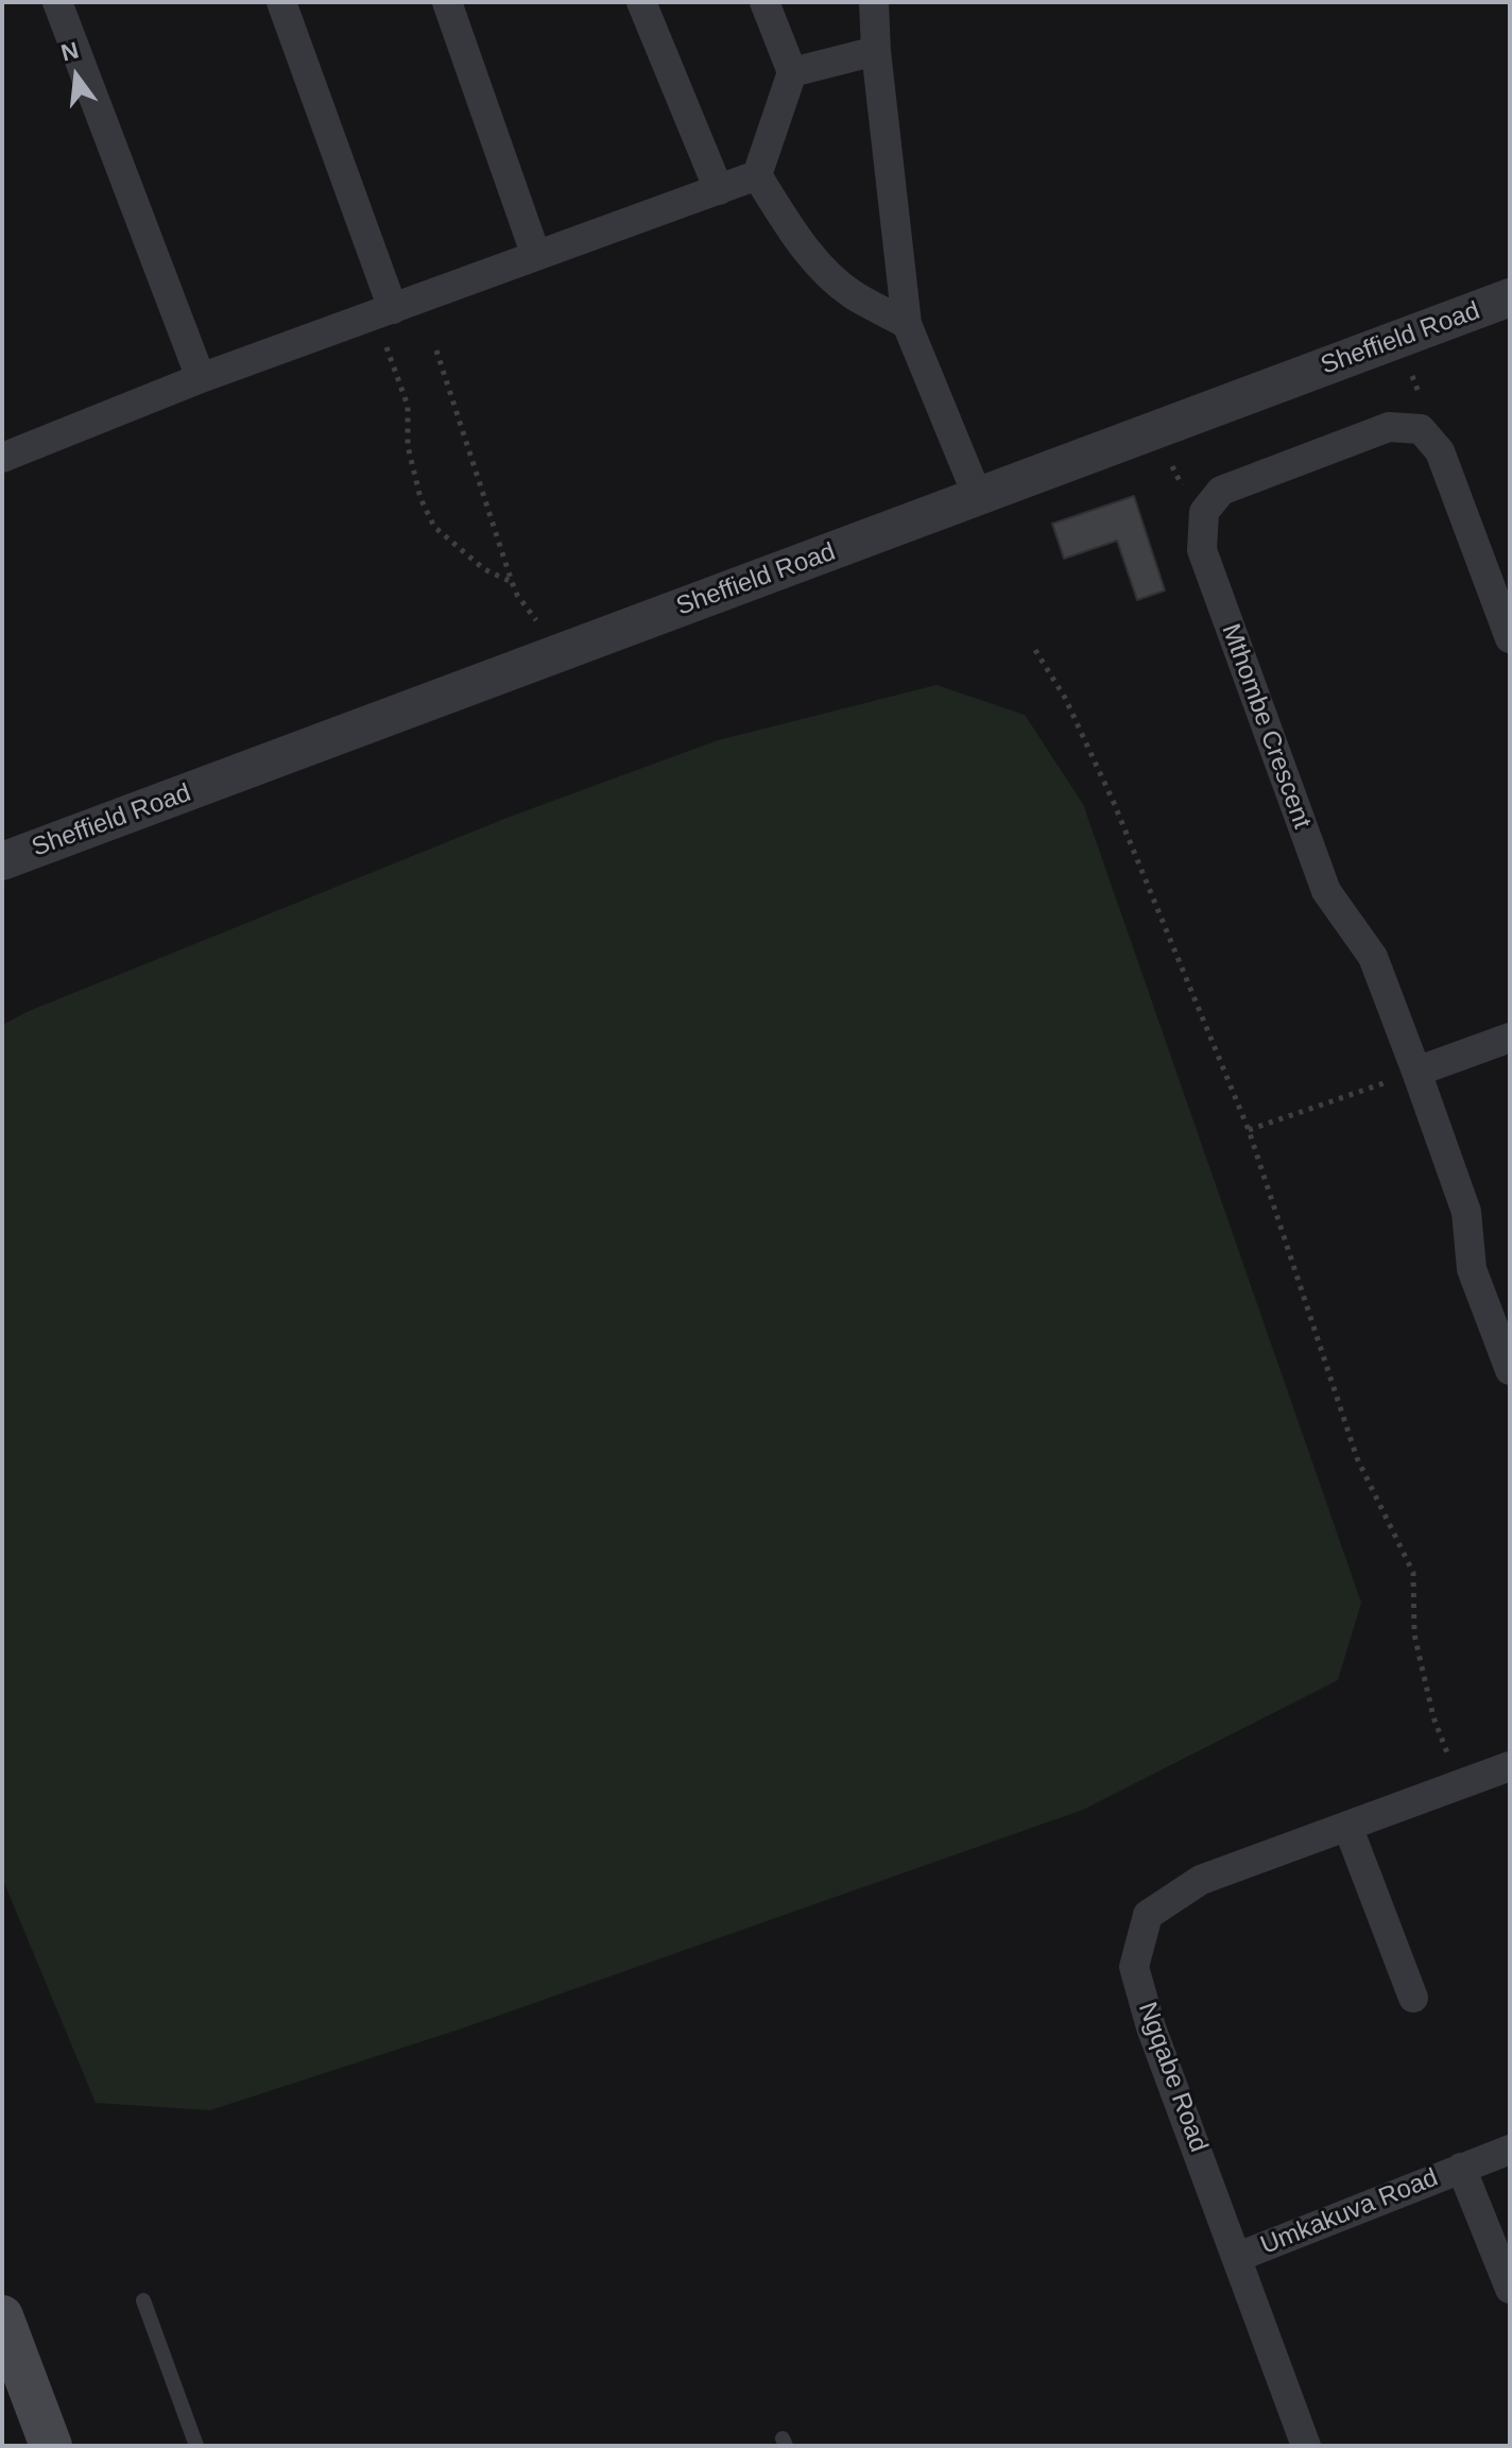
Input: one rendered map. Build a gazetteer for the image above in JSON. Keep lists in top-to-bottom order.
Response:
{
  "streets": {
    "street": [
      "Sheffield Road",
      "Mthombe Crescent",
      "Ngqabe Road",
      "Umkakuva Road"
    ]
  },
  "crossings": [
    ["Ngqabe Road", "Umkakuva Road"]
  ],
  "north": "top"
}
